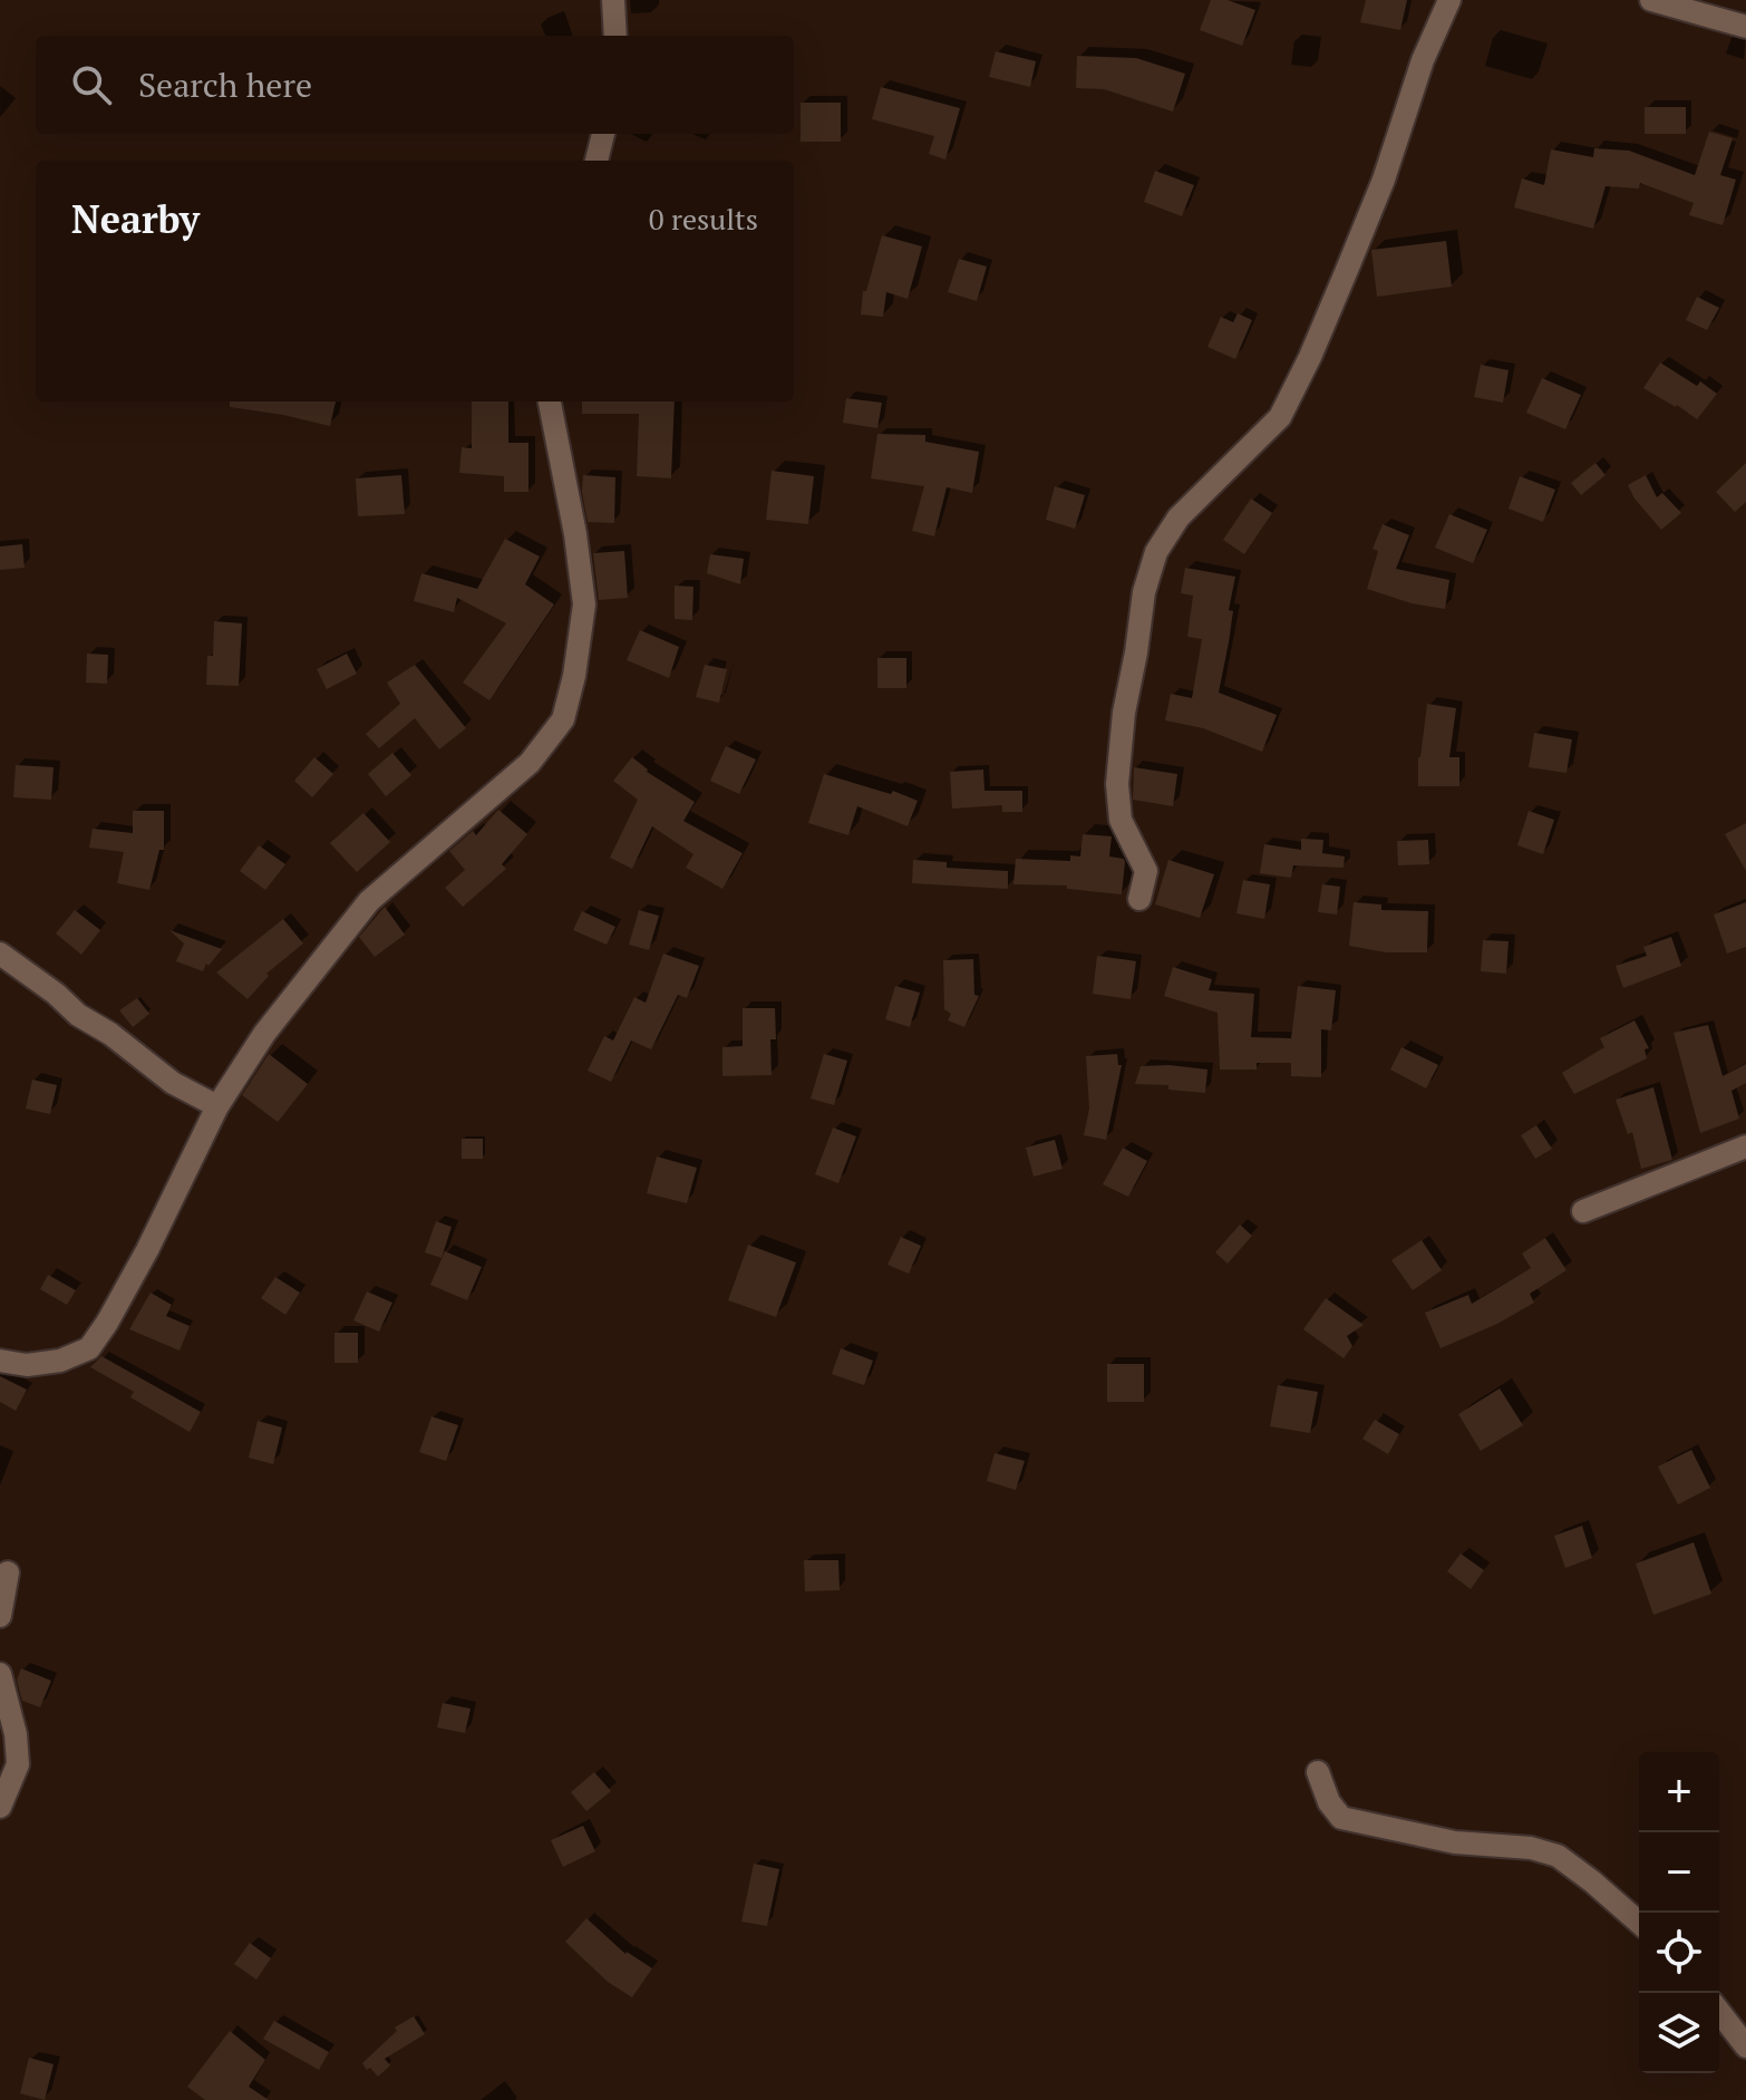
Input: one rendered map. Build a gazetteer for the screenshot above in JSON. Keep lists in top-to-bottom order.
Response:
{
  "page": {
    "search": "Search here",
    "heading": ["Nearby", "0 results"],
    "map_buttons": ["+", "−"]
  }
}
